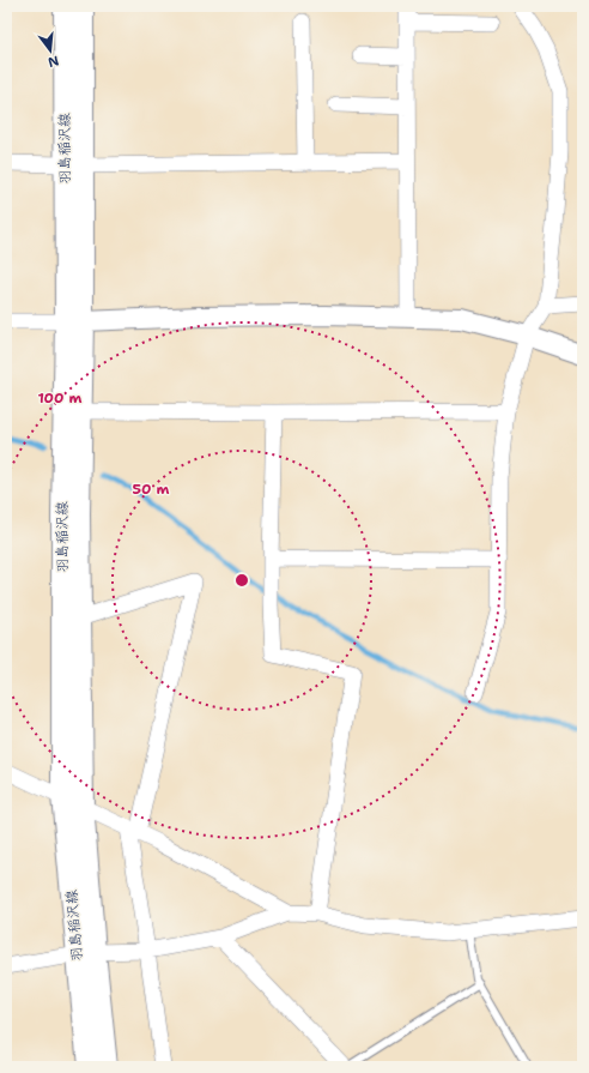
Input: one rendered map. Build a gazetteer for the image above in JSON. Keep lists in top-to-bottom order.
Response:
{
  "streets": {
    "main road": ["羽島稲沢線"]
  },
  "north": "bottom",
  "rings": ["100 m", "50 m"]
}
